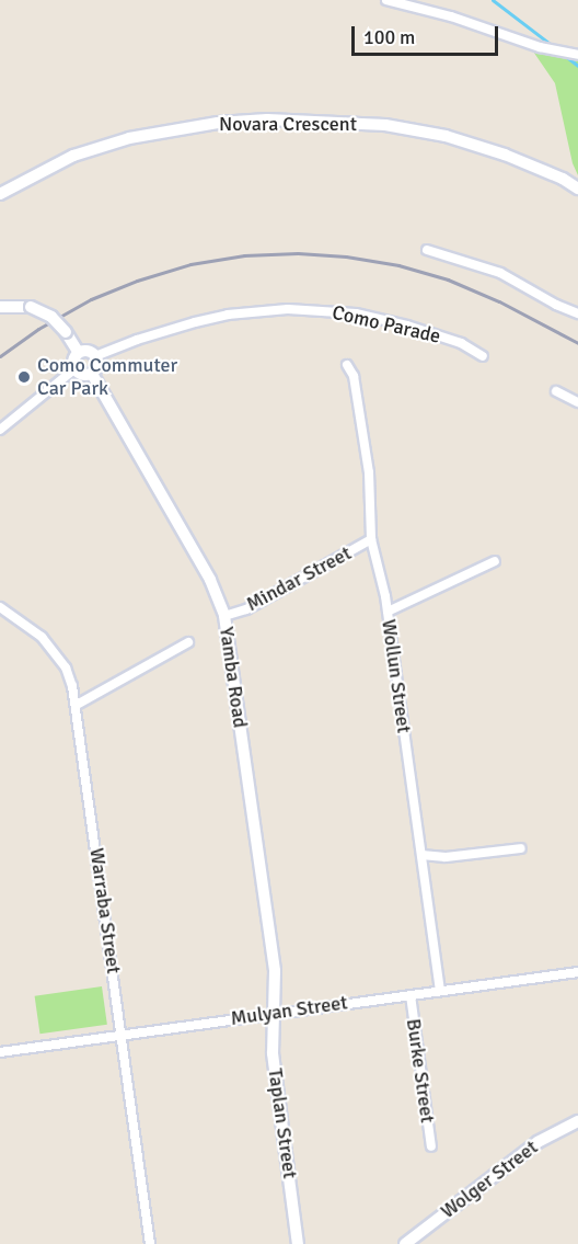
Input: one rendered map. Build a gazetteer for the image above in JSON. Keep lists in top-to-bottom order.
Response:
{
  "streets": {
    "street": [
      "Novara Crescent",
      "Como Parade",
      "Mindar Street",
      "Wollun Street",
      "Yamba Road",
      "Warraba Street",
      "Mulyan Street",
      "Burke Street",
      "Taplan Street",
      "Wolger Street"
    ]
  },
  "crossings": [
    ["Como Parade", "Yamba Road"],
    ["Mindar Street", "Wollun Street"],
    ["Mindar Street", "Yamba Road"],
    ["Wollun Street", "Mulyan Street"],
    ["Yamba Road", "Mulyan Street"],
    ["Yamba Road", "Taplan Street"],
    ["Warraba Street", "Mulyan Street"],
    ["Mulyan Street", "Burke Street"],
    ["Mulyan Street", "Taplan Street"]
  ],
  "places": ["Como Commuter Car Park"],
  "scale_bar": "100 m"
}
